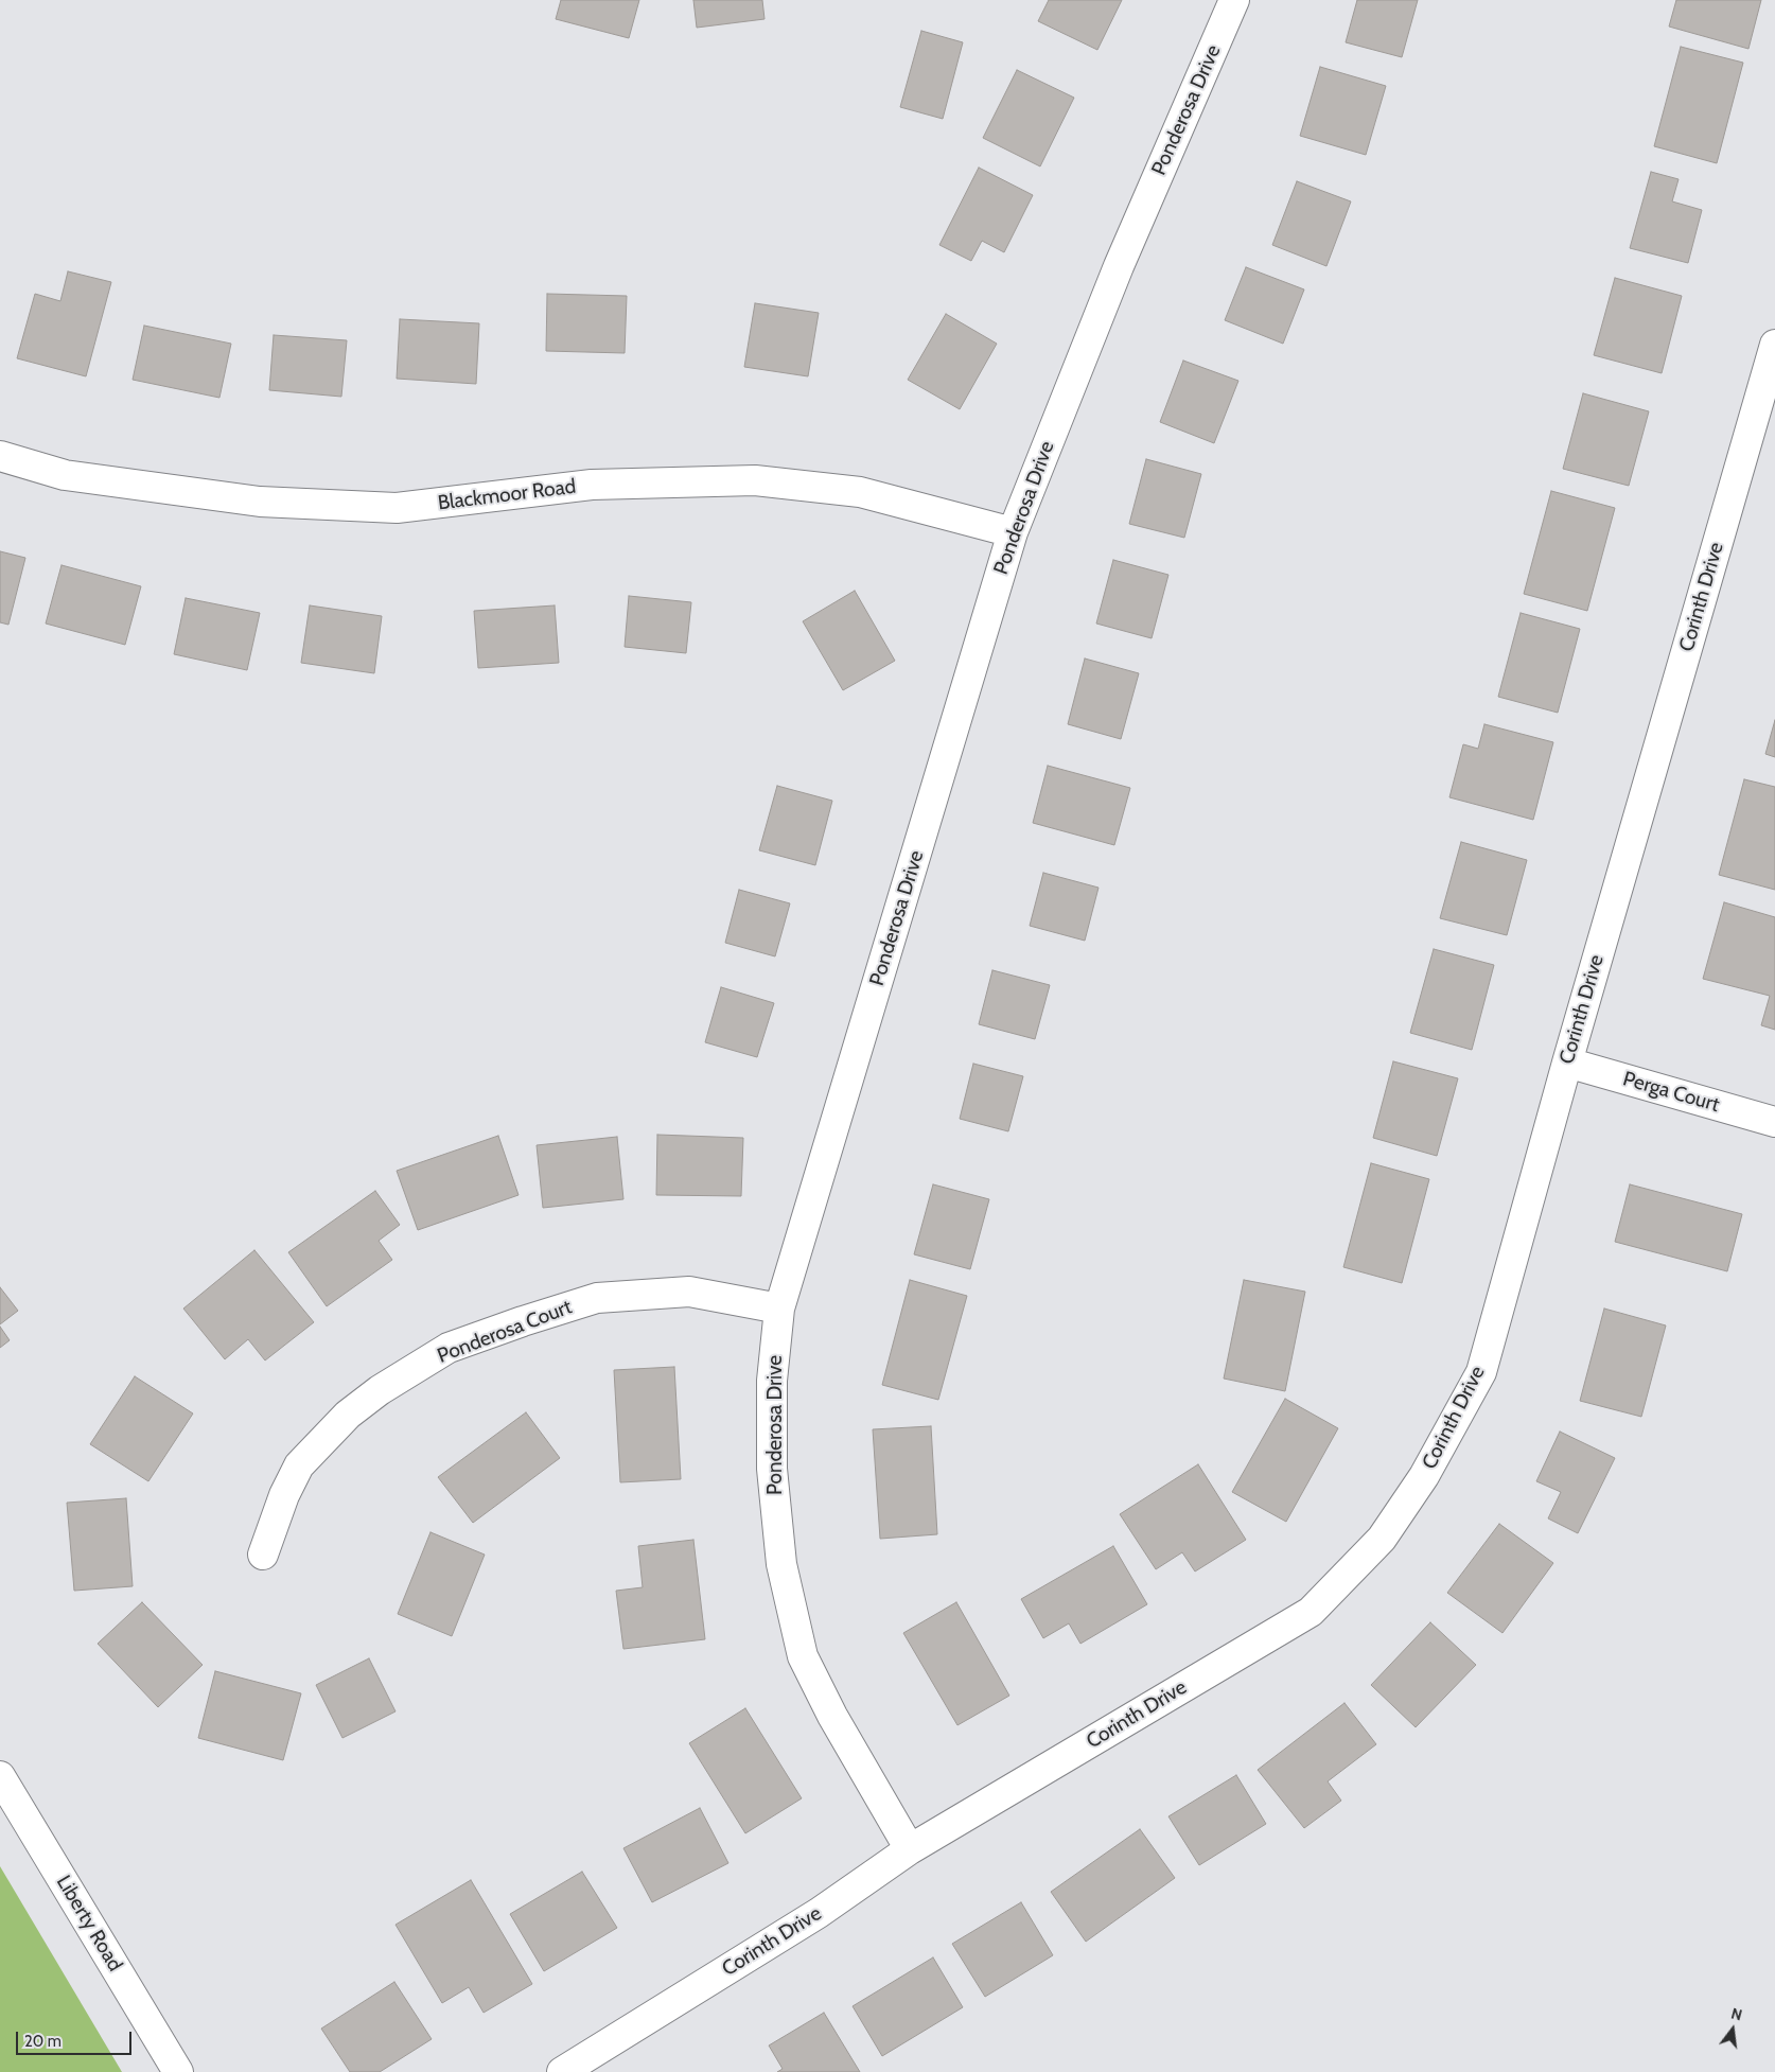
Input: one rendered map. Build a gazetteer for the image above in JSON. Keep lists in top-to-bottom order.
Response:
{
  "streets": {
    "street": [
      "Ponderosa Drive",
      "Blackmoor Road",
      "Corinth Drive",
      "Perga Court",
      "Ponderosa Court",
      "Liberty Road"
    ]
  },
  "crossings": [
    ["Ponderosa Drive", "Blackmoor Road"],
    ["Ponderosa Drive", "Corinth Drive"],
    ["Ponderosa Drive", "Ponderosa Court"],
    ["Corinth Drive", "Perga Court"]
  ],
  "scale_bar": "20 m",
  "north": "top"
}
